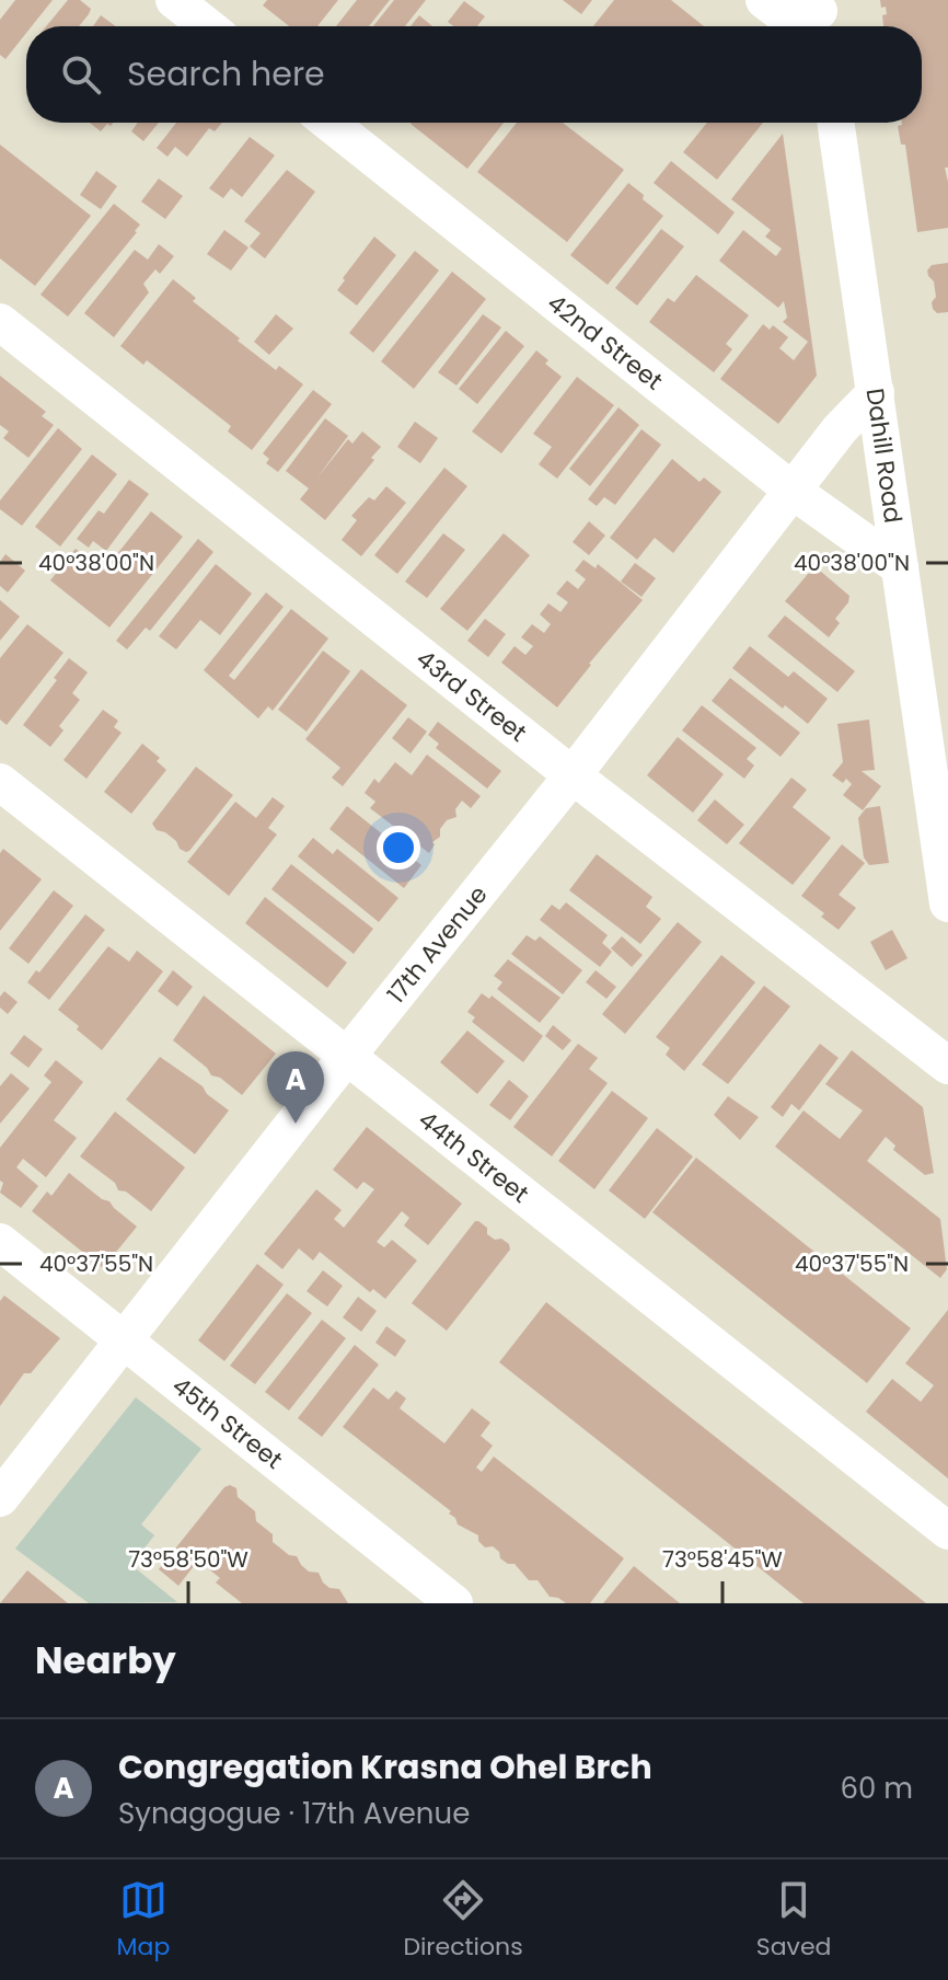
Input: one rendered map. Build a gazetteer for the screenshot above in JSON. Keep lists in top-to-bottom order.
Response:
{
  "streets": {
    "street": [
      "42nd Street",
      "Dahill Road",
      "43rd Street",
      "17th Avenue",
      "44th Street",
      "45th Street"
    ]
  },
  "crossings": [
    ["42nd Street", "Dahill Road"],
    ["42nd Street", "17th Avenue"],
    ["Dahill Road", "17th Avenue"],
    ["43rd Street", "17th Avenue"],
    ["17th Avenue", "44th Street"],
    ["17th Avenue", "45th Street"]
  ],
  "page": {
    "search": "Search here",
    "pins": "A",
    "heading": "Nearby",
    "list": [
      {
        "mark": "A",
        "name": "Congregation Krasna Ohel Brch",
        "note": "Synagogue · 17th Avenue",
        "value": "60 m"
      }
    ],
    "nav": ["Map", "Directions", "Saved"]
  },
  "coordinates": [
    "40°38'00\"N",
    "40°37'55\"N",
    "73°58'50\"W",
    "73°58'45\"W"
  ]
}
